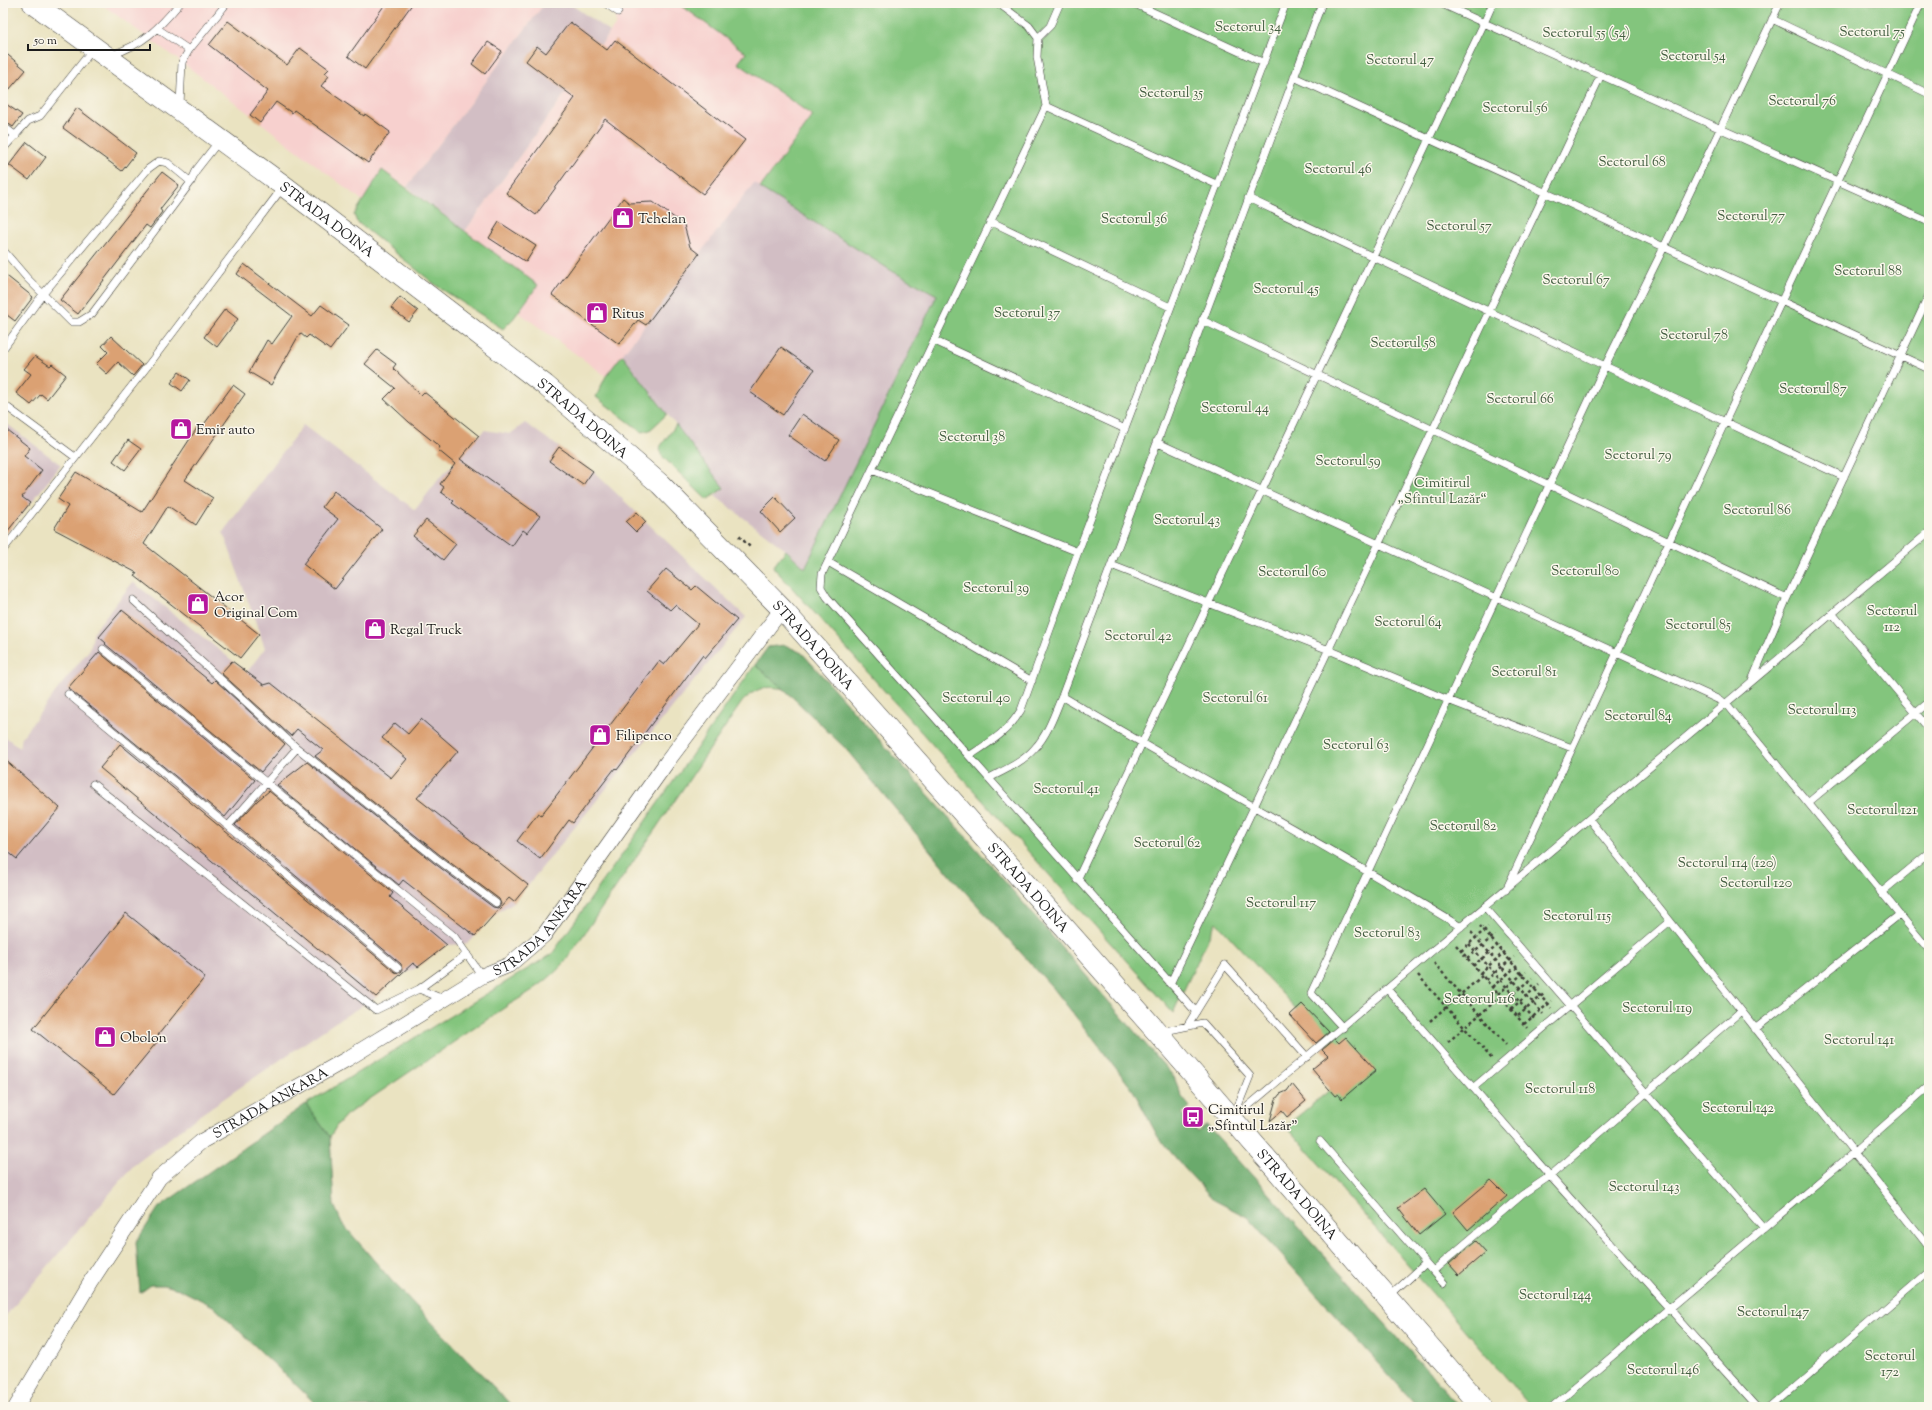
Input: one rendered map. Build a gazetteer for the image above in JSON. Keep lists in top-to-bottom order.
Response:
{
  "streets": {
    "main road": ["STRADA DOINA"],
    "street": ["STRADA ANKARA"]
  },
  "crossings": [
    ["STRADA DOINA", "STRADA ANKARA"]
  ],
  "parks": [
    "Sectorul 34",
    "Sectorul 75",
    "Sectorul 55 (54)",
    "Sectorul 54",
    "Sectorul 47",
    "Sectorul 35",
    "Sectorul 76",
    "Sectorul 56",
    "Sectorul 68",
    "Sectorul 46",
    "Sectorul 77",
    "Sectorul 36",
    "Sectorul 57",
    "Sectorul 88",
    "Sectorul 67",
    "Sectorul 45",
    "Sectorul 37",
    "Sectorul 78",
    "Sectorul 58",
    "Sectorul 87",
    "Sectorul 66",
    "Sectorul 44",
    "Sectorul 38",
    "Sectorul 79",
    "Sectorul 59",
    "Cimitirul „Sfîntul Lazăr“",
    "Sectorul 86",
    "Sectorul 43",
    "Sectorul 80",
    "Sectorul 60",
    "Sectorul 39",
    "Sectorul 112",
    "Sectorul 64",
    "Sectorul 85",
    "Sectorul 42",
    "Sectorul 81",
    "Sectorul 40",
    "Sectorul 61",
    "Sectorul 113",
    "Sectorul 84",
    "Sectorul 63",
    "Sectorul 41",
    "Sectorul 121",
    "Sectorul 82",
    "Sectorul 62",
    "Sectorul 114 (120)",
    "Sectorul 120",
    "Sectorul 117",
    "Sectorul 115",
    "Sectorul 83",
    "Sectorul 116",
    "Sectorul 119",
    "Sectorul 141",
    "Sectorul 118",
    "Sectorul 142",
    "Sectorul 143",
    "Sectorul 144",
    "Sectorul 147",
    "Sectorul 172",
    "Sectorul 146"
  ],
  "places": {
    "shop": [
      "Tehelan",
      "Ritus",
      "Emir auto",
      "Acor Original Com",
      "Regal Truck",
      "Filipenco",
      "Obolon"
    ],
    "bus stop": ["Cimitirul „Sfîntul Lazăr”"]
  },
  "scale_bar": "50 m"
}
